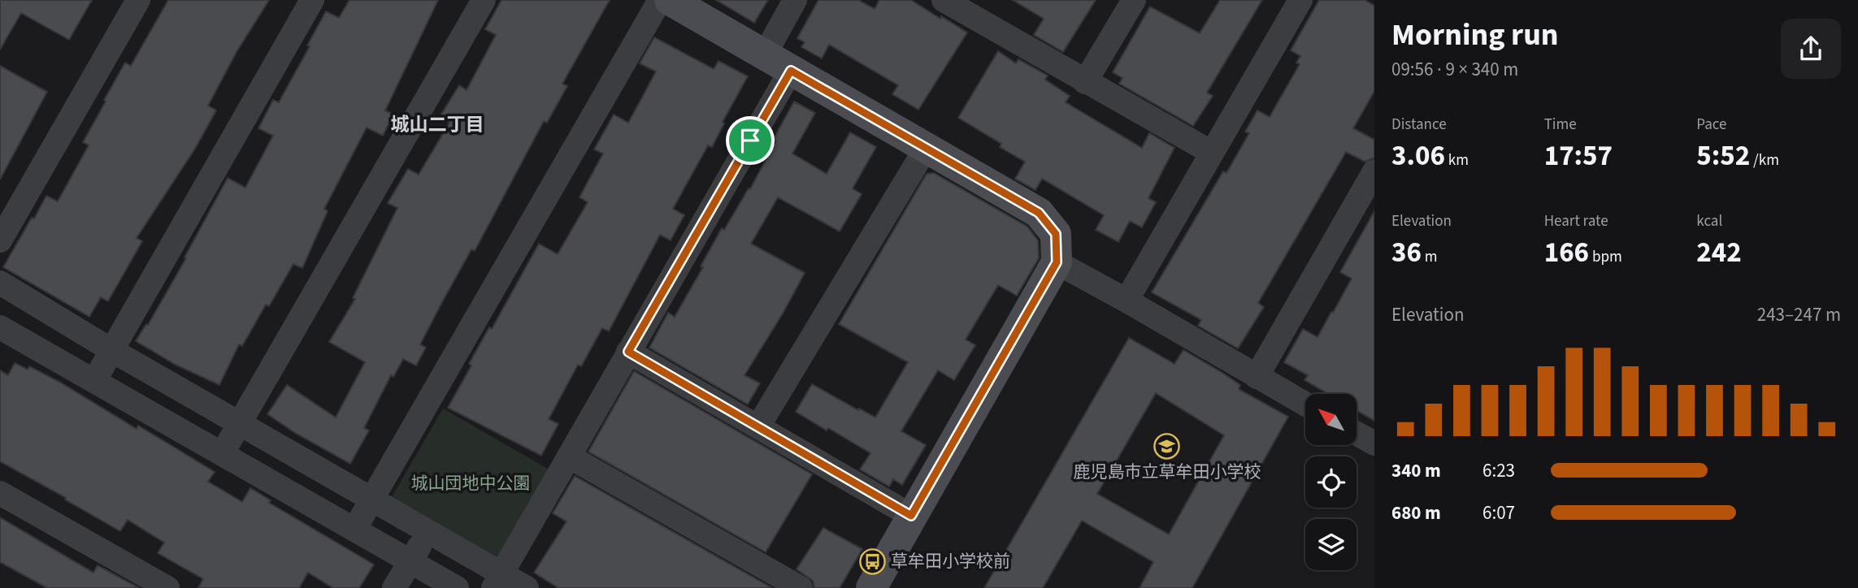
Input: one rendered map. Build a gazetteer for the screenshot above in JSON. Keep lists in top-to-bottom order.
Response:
{
  "districts": ["城山二丁目"],
  "parks": ["城山団地中公園"],
  "places": {
    "school or university": ["鹿児島市立草牟田小学校"],
    "bus stop": ["草牟田小学校前"]
  },
  "north": "top left",
  "page": {
    "heading": ["Morning run", "09:56 · 9 × 340 m"],
    "stats": [
      ["Distance", "3.06 km"],
      ["Time", "17:57"],
      ["Pace", "5:52 /km"],
      ["Elevation", "36 m"],
      ["Heart rate", "166 bpm"],
      ["kcal", "242"]
    ],
    "chart": ["Elevation", "243–247 m"],
    "list": [
      {
        "name": "340 m",
        "note": "6:23"
      },
      {
        "name": "680 m",
        "note": "6:07"
      }
    ]
  }
}
